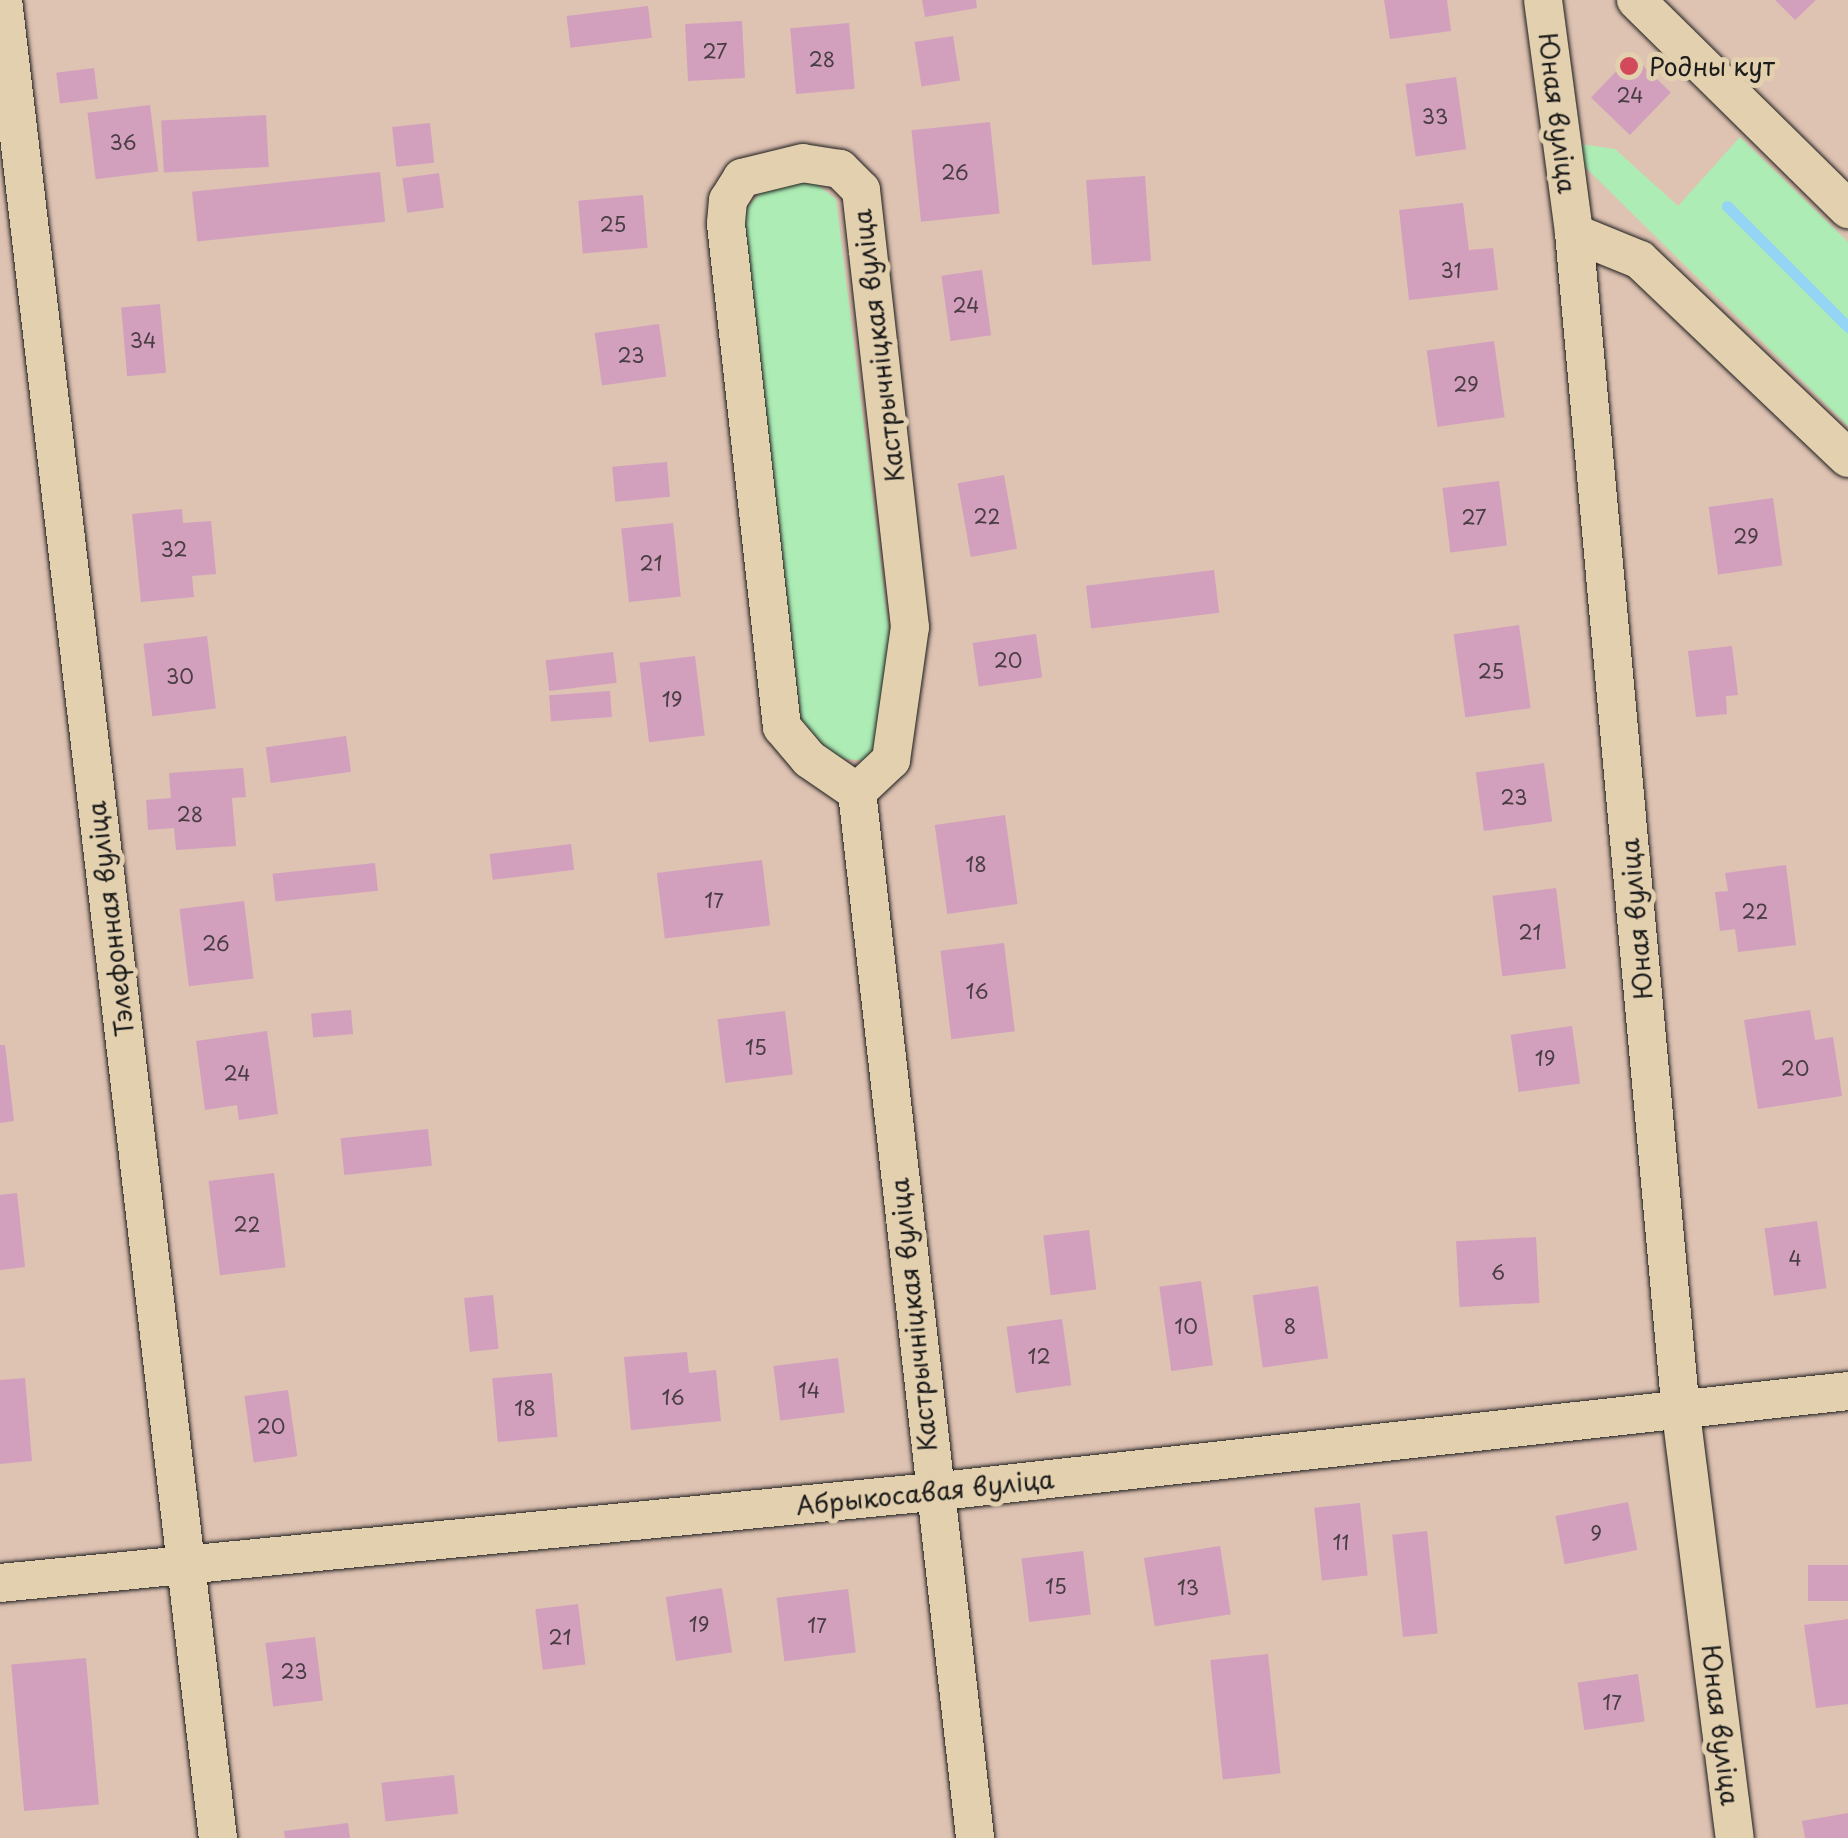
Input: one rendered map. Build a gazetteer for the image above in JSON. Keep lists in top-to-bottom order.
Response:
{
  "streets": {
    "street": [
      "Юная вуліца",
      "Кастрычніцкая вуліца",
      "Тэлефонная вуліца",
      "Абрыкосавая вуліца"
    ]
  },
  "crossings": [
    ["Юная вуліца", "Абрыкосавая вуліца"],
    ["Кастрычніцкая вуліца", "Абрыкосавая вуліца"],
    ["Тэлефонная вуліца", "Абрыкосавая вуліца"]
  ],
  "places": ["Родны кут"],
  "house_numbers": [
    "27",
    "28",
    "24",
    "33",
    "36",
    "26",
    "25",
    "31",
    "24",
    "34",
    "23",
    "29",
    "22",
    "27",
    "29",
    "32",
    "21",
    "20",
    "25",
    "30",
    "19",
    "23",
    "28",
    "18",
    "17",
    "22",
    "21",
    "26",
    "16",
    "15",
    "19",
    "20",
    "24",
    "22",
    "4",
    "6",
    "10",
    "8",
    "12",
    "14",
    "16",
    "18",
    "20",
    "9",
    "11",
    "15",
    "13",
    "19",
    "17",
    "21",
    "23",
    "17"
  ]
}
